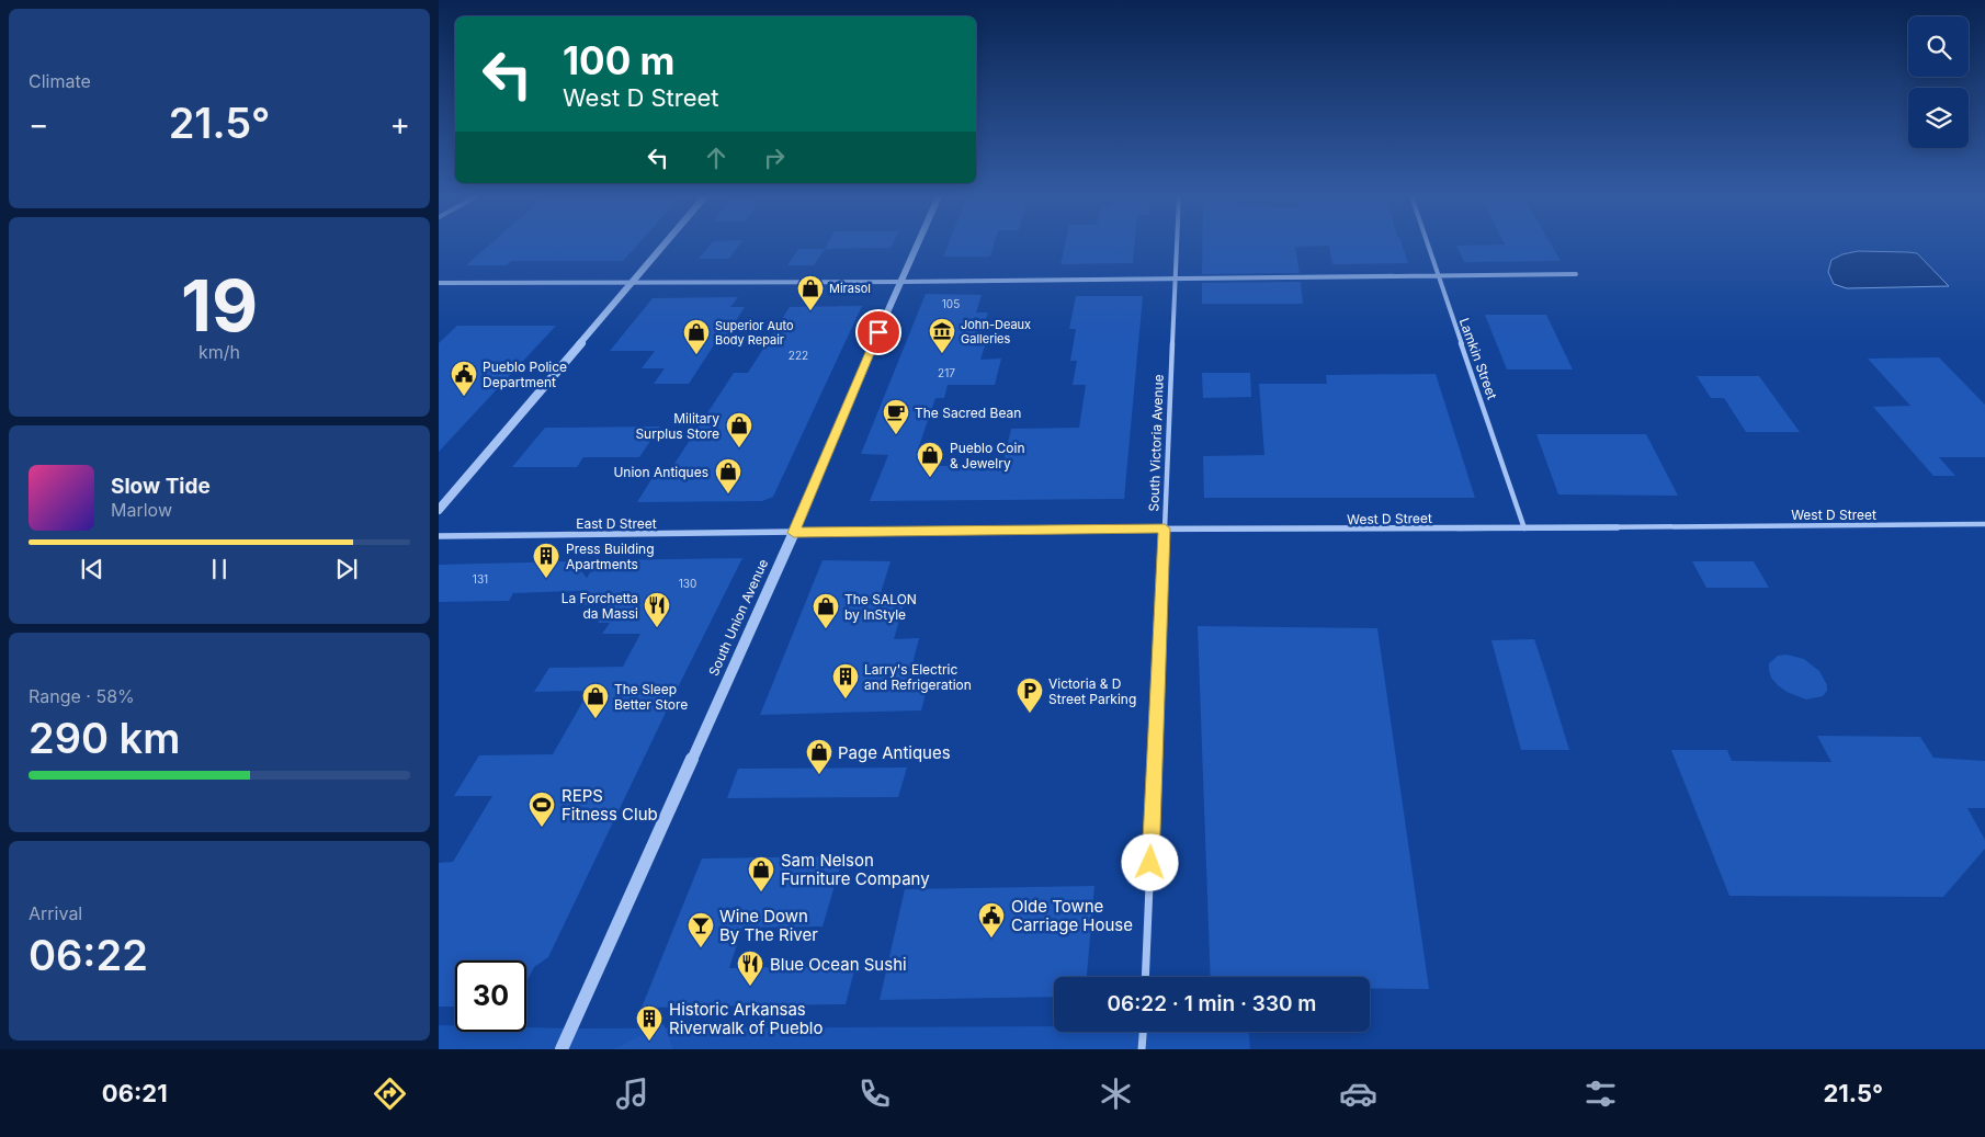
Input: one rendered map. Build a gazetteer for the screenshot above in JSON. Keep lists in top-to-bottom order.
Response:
{
  "streets": {
    "street": [
      "Lamkin Street",
      "South Victoria Avenue",
      "West D Street",
      "East D Street",
      "South Union Avenue"
    ]
  },
  "crossings": [
    ["Lamkin Street", "West D Street"],
    ["South Victoria Avenue", "West D Street"],
    ["West D Street", "East D Street"],
    ["West D Street", "South Union Avenue"],
    ["East D Street", "South Union Avenue"]
  ],
  "places": {
    "shop": [
      "Mirasol",
      "Superior Auto Body Repair",
      "Military Surplus Store",
      "Pueblo Coin & Jewelry",
      "Union Antiques",
      "The SALON by InStyle",
      "The Sleep Better Store",
      "Page Antiques",
      "Sam Nelson Furniture Company"
    ],
    "museum": ["John-Deaux Galleries"],
    "public building": ["Pueblo Police Department", "Olde Towne Carriage House"],
    "cafe": ["The Sacred Bean"],
    "building": ["Press Building Apartments", "Larry's Electric and Refrigeration", "Historic Arkansas Riverwalk of Pueblo"],
    "restaurant": ["La Forchetta da Massi", "Blue Ocean Sushi"],
    "parking": ["Victoria & D Street Parking"],
    "sports": ["REPS Fitness Club"],
    "bar": ["Wine Down By The River"]
  },
  "house_numbers": [
    "105",
    "222",
    "217",
    "131",
    "130"
  ],
  "page": {
    "tile": [
      "Climate",
      ["19", "km/h"],
      ["Range · 58%", "290 km"],
      ["Arrival", "06:22"]
    ],
    "turn": ["100 m", "West D Street"],
    "heat": ["−", "21.5°", "+"],
    "song": ["Slow Tide", "Marlow"],
    "limit": "30",
    "trip": "06:22 · 1 min · 330 m",
    "tabs": ["06:21", "21.5°"]
  }
}
